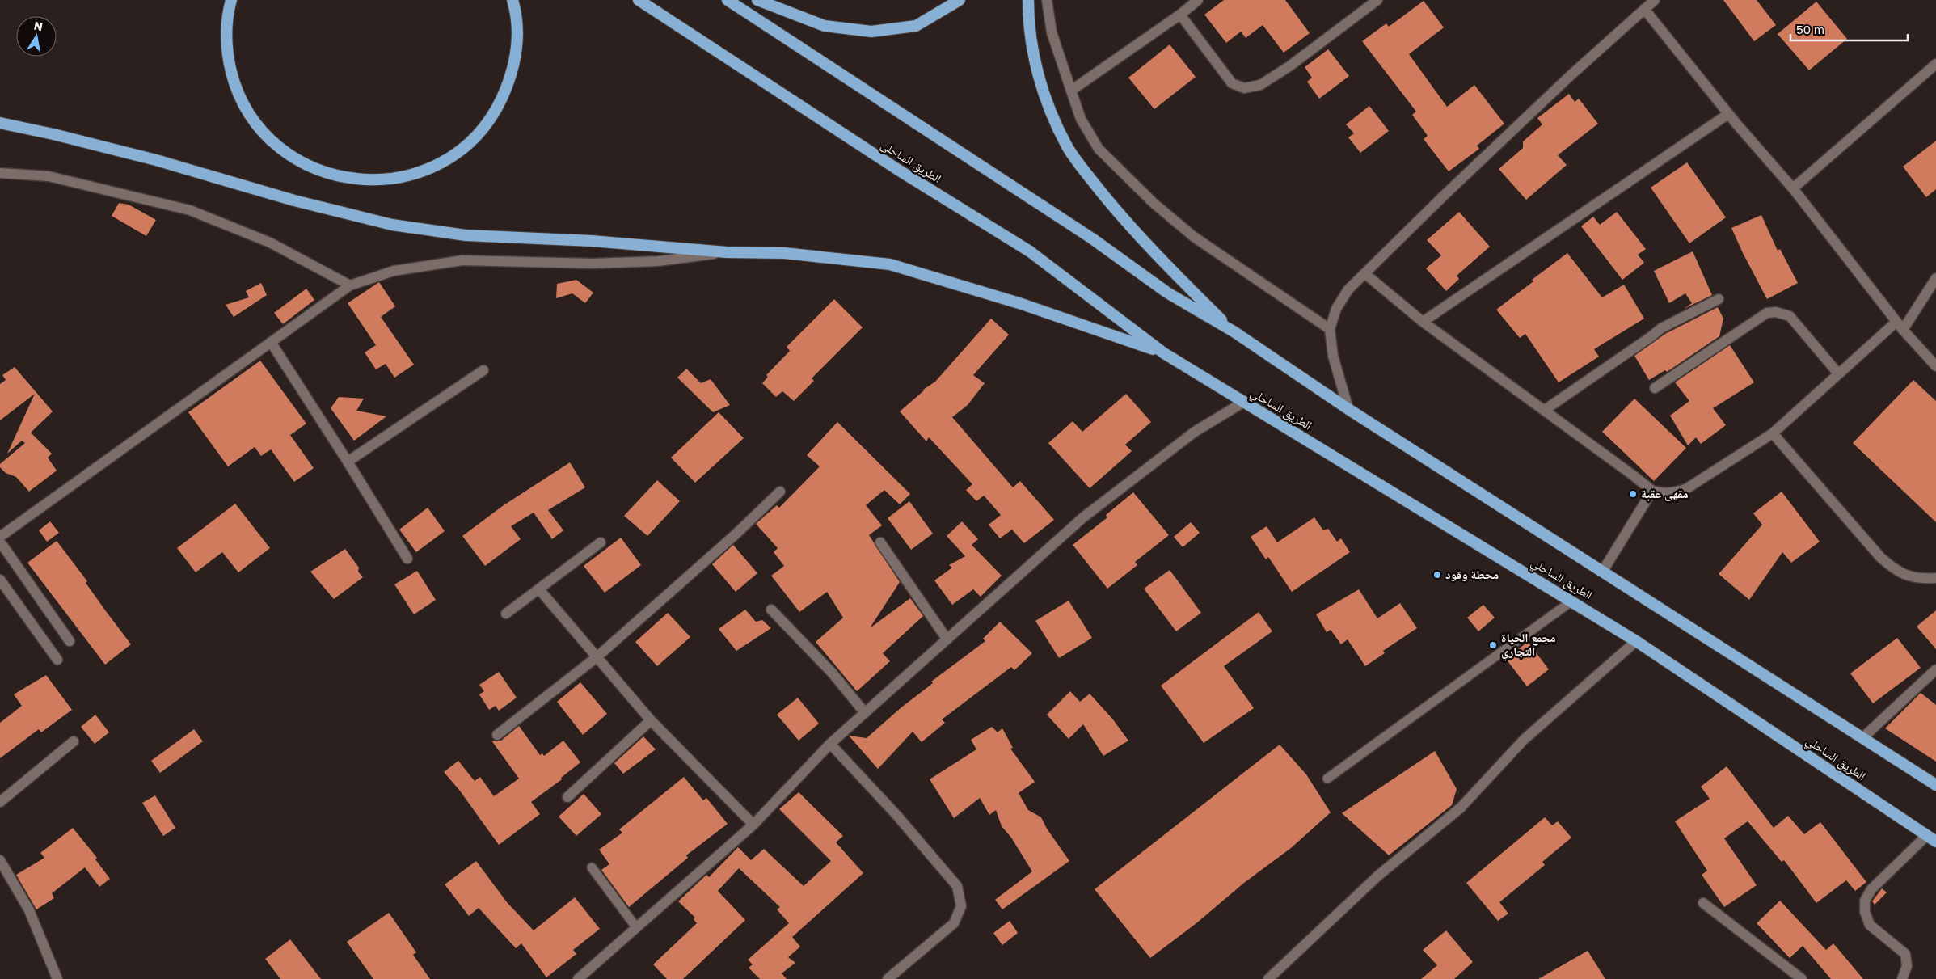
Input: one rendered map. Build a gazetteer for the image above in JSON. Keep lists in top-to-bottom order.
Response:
{
  "streets": {
    "highway": ["الطريق الساحلى", "الطريق الساحلي"]
  },
  "crossings": [
    ["الطريق الساحلى", "الطريق الساحلي"]
  ],
  "places": ["مقهى عقبة", "محطة وقود", "مجمع الحياة التجاري"],
  "scale_bar": "50 m",
  "north": "top"
}
